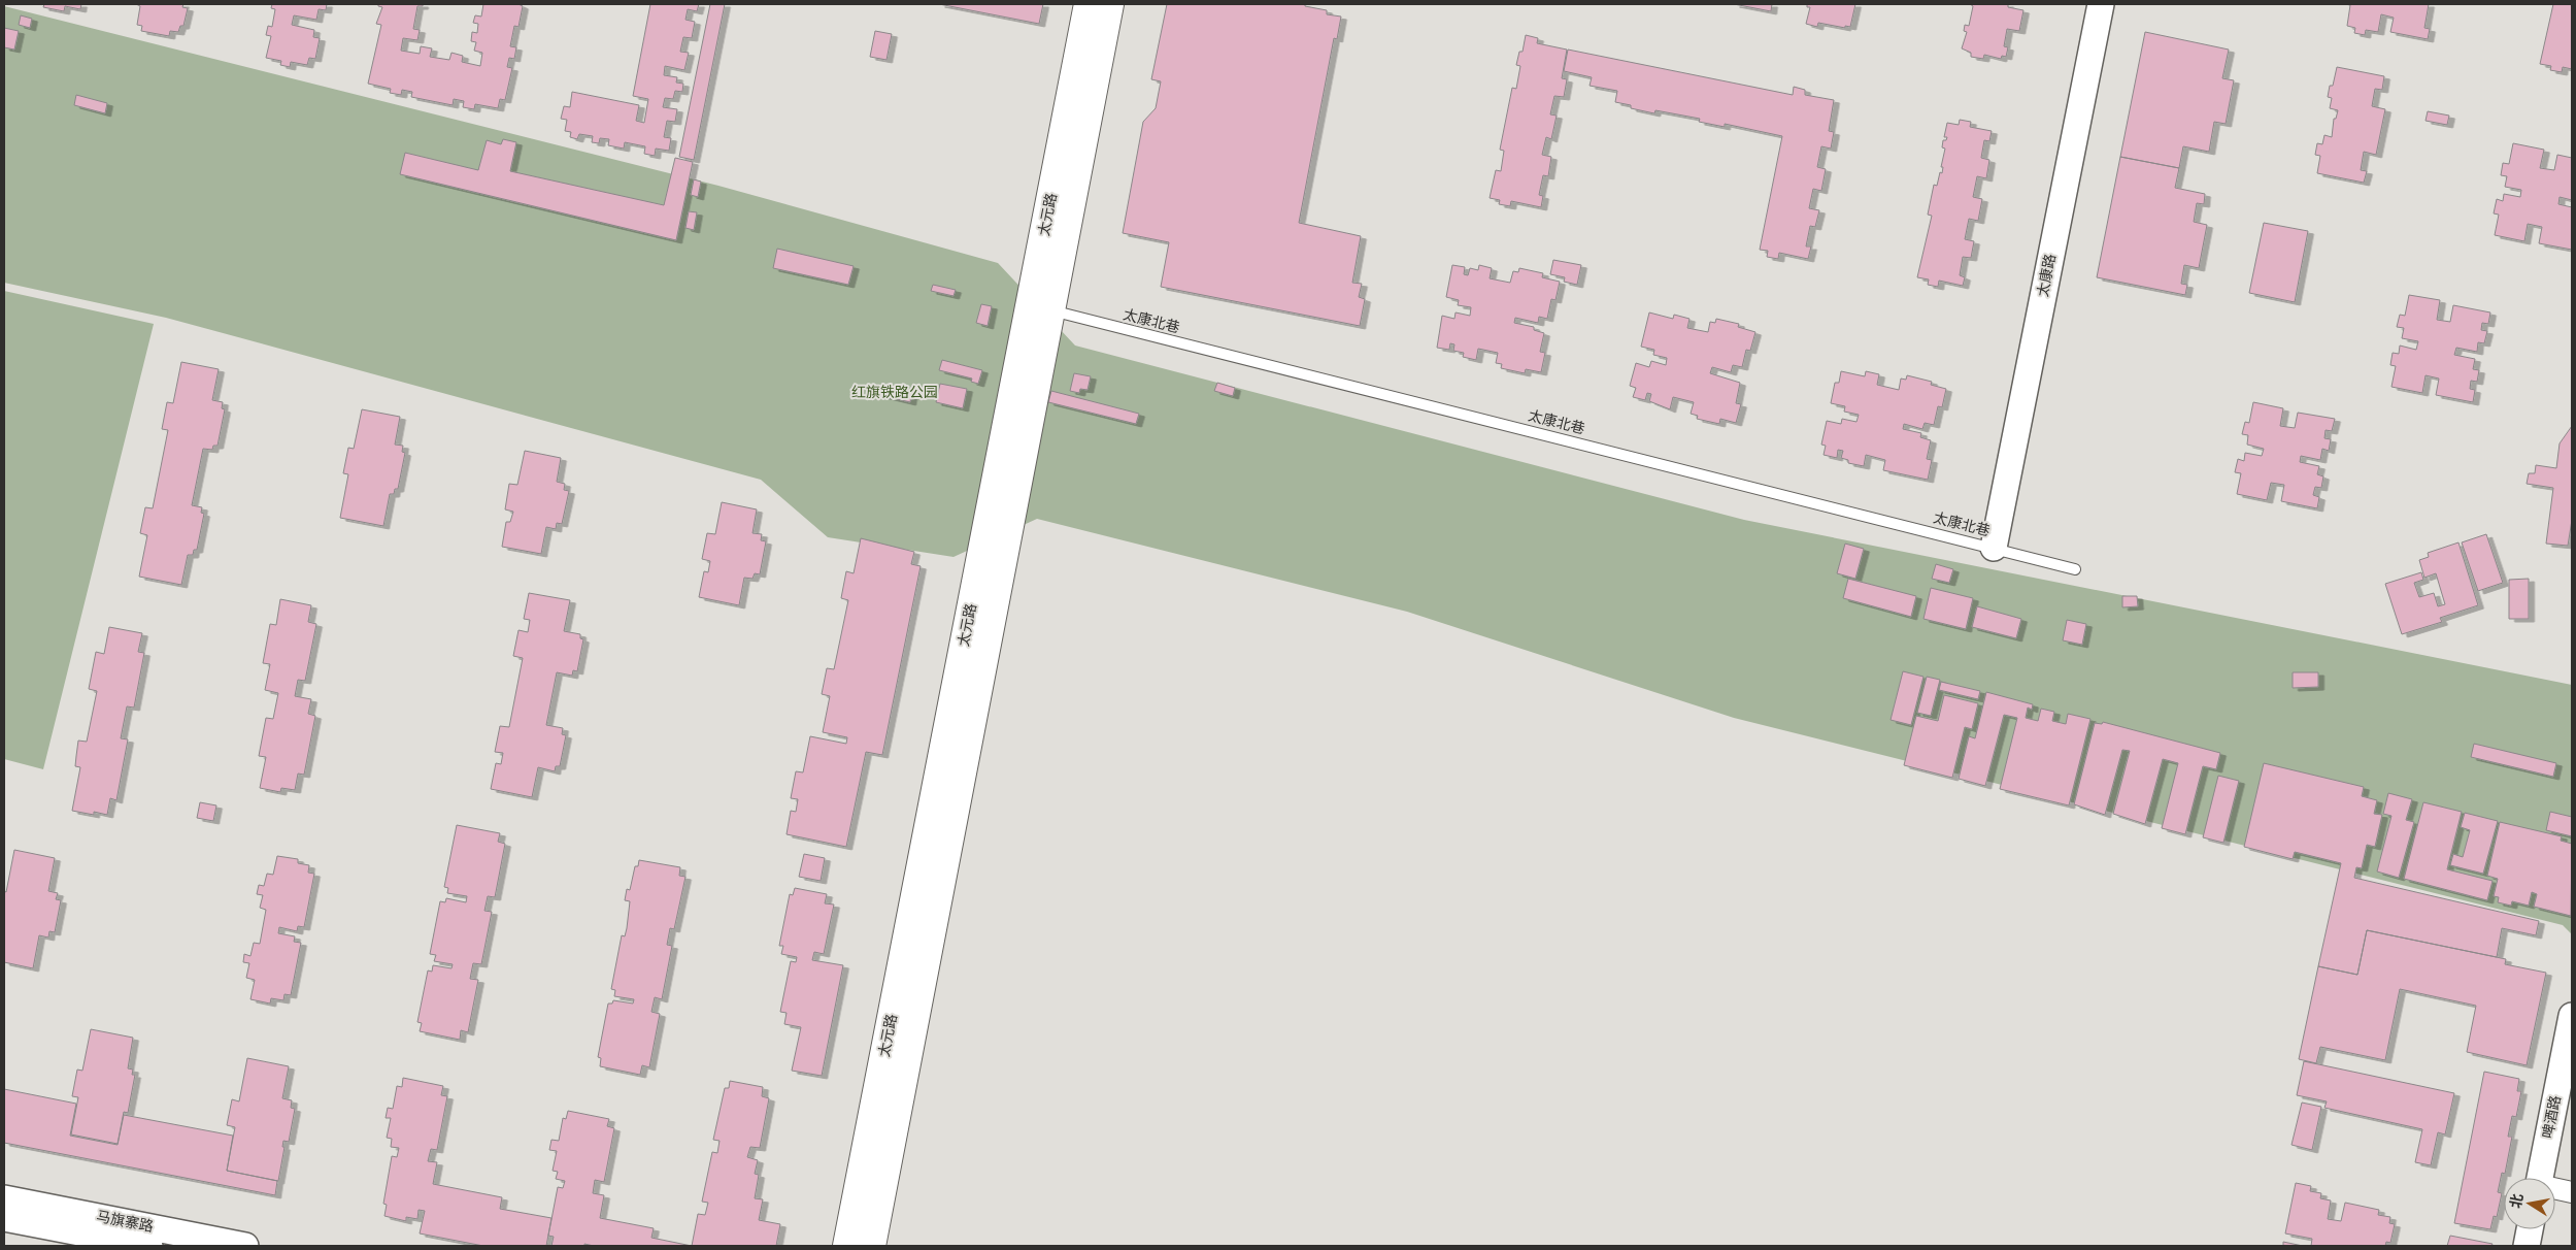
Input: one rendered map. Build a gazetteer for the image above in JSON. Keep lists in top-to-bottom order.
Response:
{
  "streets": {
    "main road": ["太元路"],
    "street": ["太康路", "啤酒路", "马旗寨路"],
    "lane": ["太康北巷"]
  },
  "crossings": [
    ["太元路", "太康北巷"],
    ["太康路", "太康北巷"]
  ],
  "parks": ["红旗铁路公园"],
  "north": "left"
}
